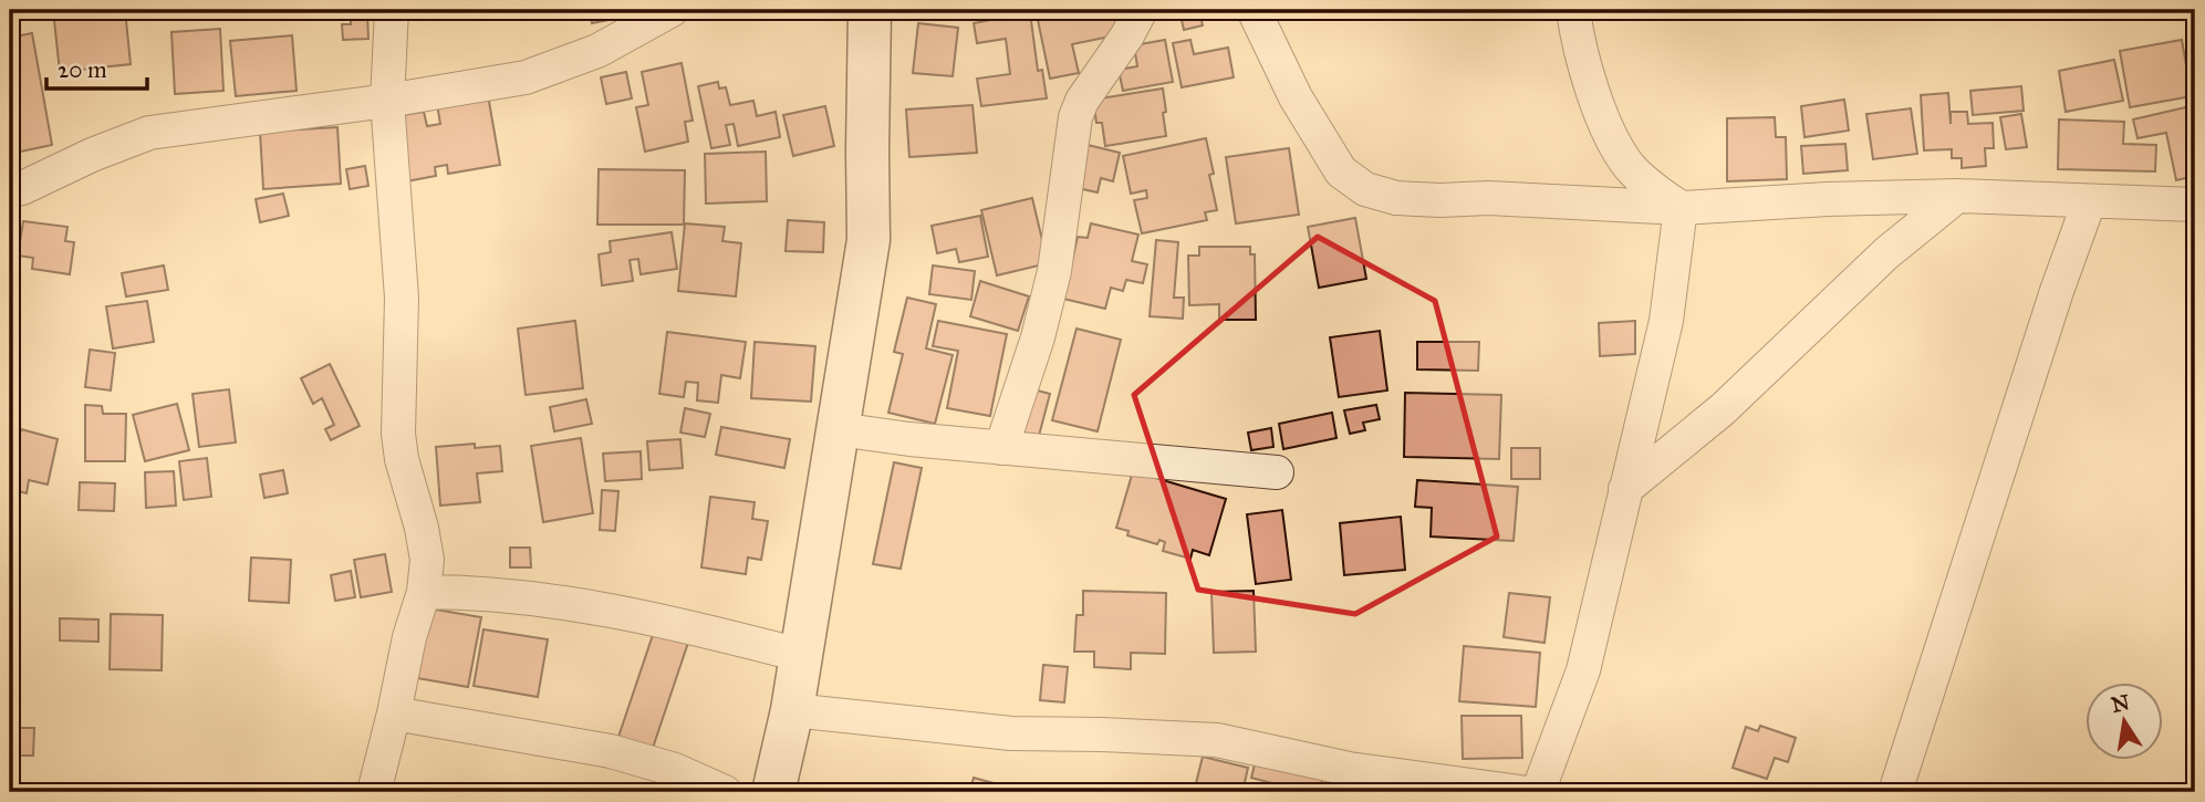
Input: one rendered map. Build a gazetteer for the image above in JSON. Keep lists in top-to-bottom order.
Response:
{
  "scale_bar": "20 m",
  "north": "top"
}
